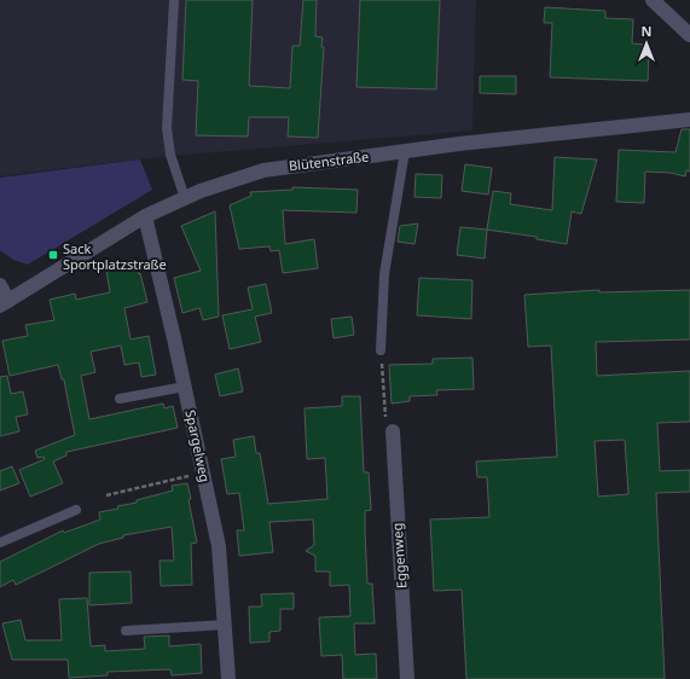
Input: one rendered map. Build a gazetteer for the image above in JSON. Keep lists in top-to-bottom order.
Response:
{
  "streets": {
    "street": ["Blütenstraße", "Spargelweg", "Eggenweg"]
  },
  "crossings": [
    ["Blütenstraße", "Spargelweg"]
  ],
  "places": {
    "transit": ["Sack Sportplatzstraße"]
  },
  "north": "top"
}
